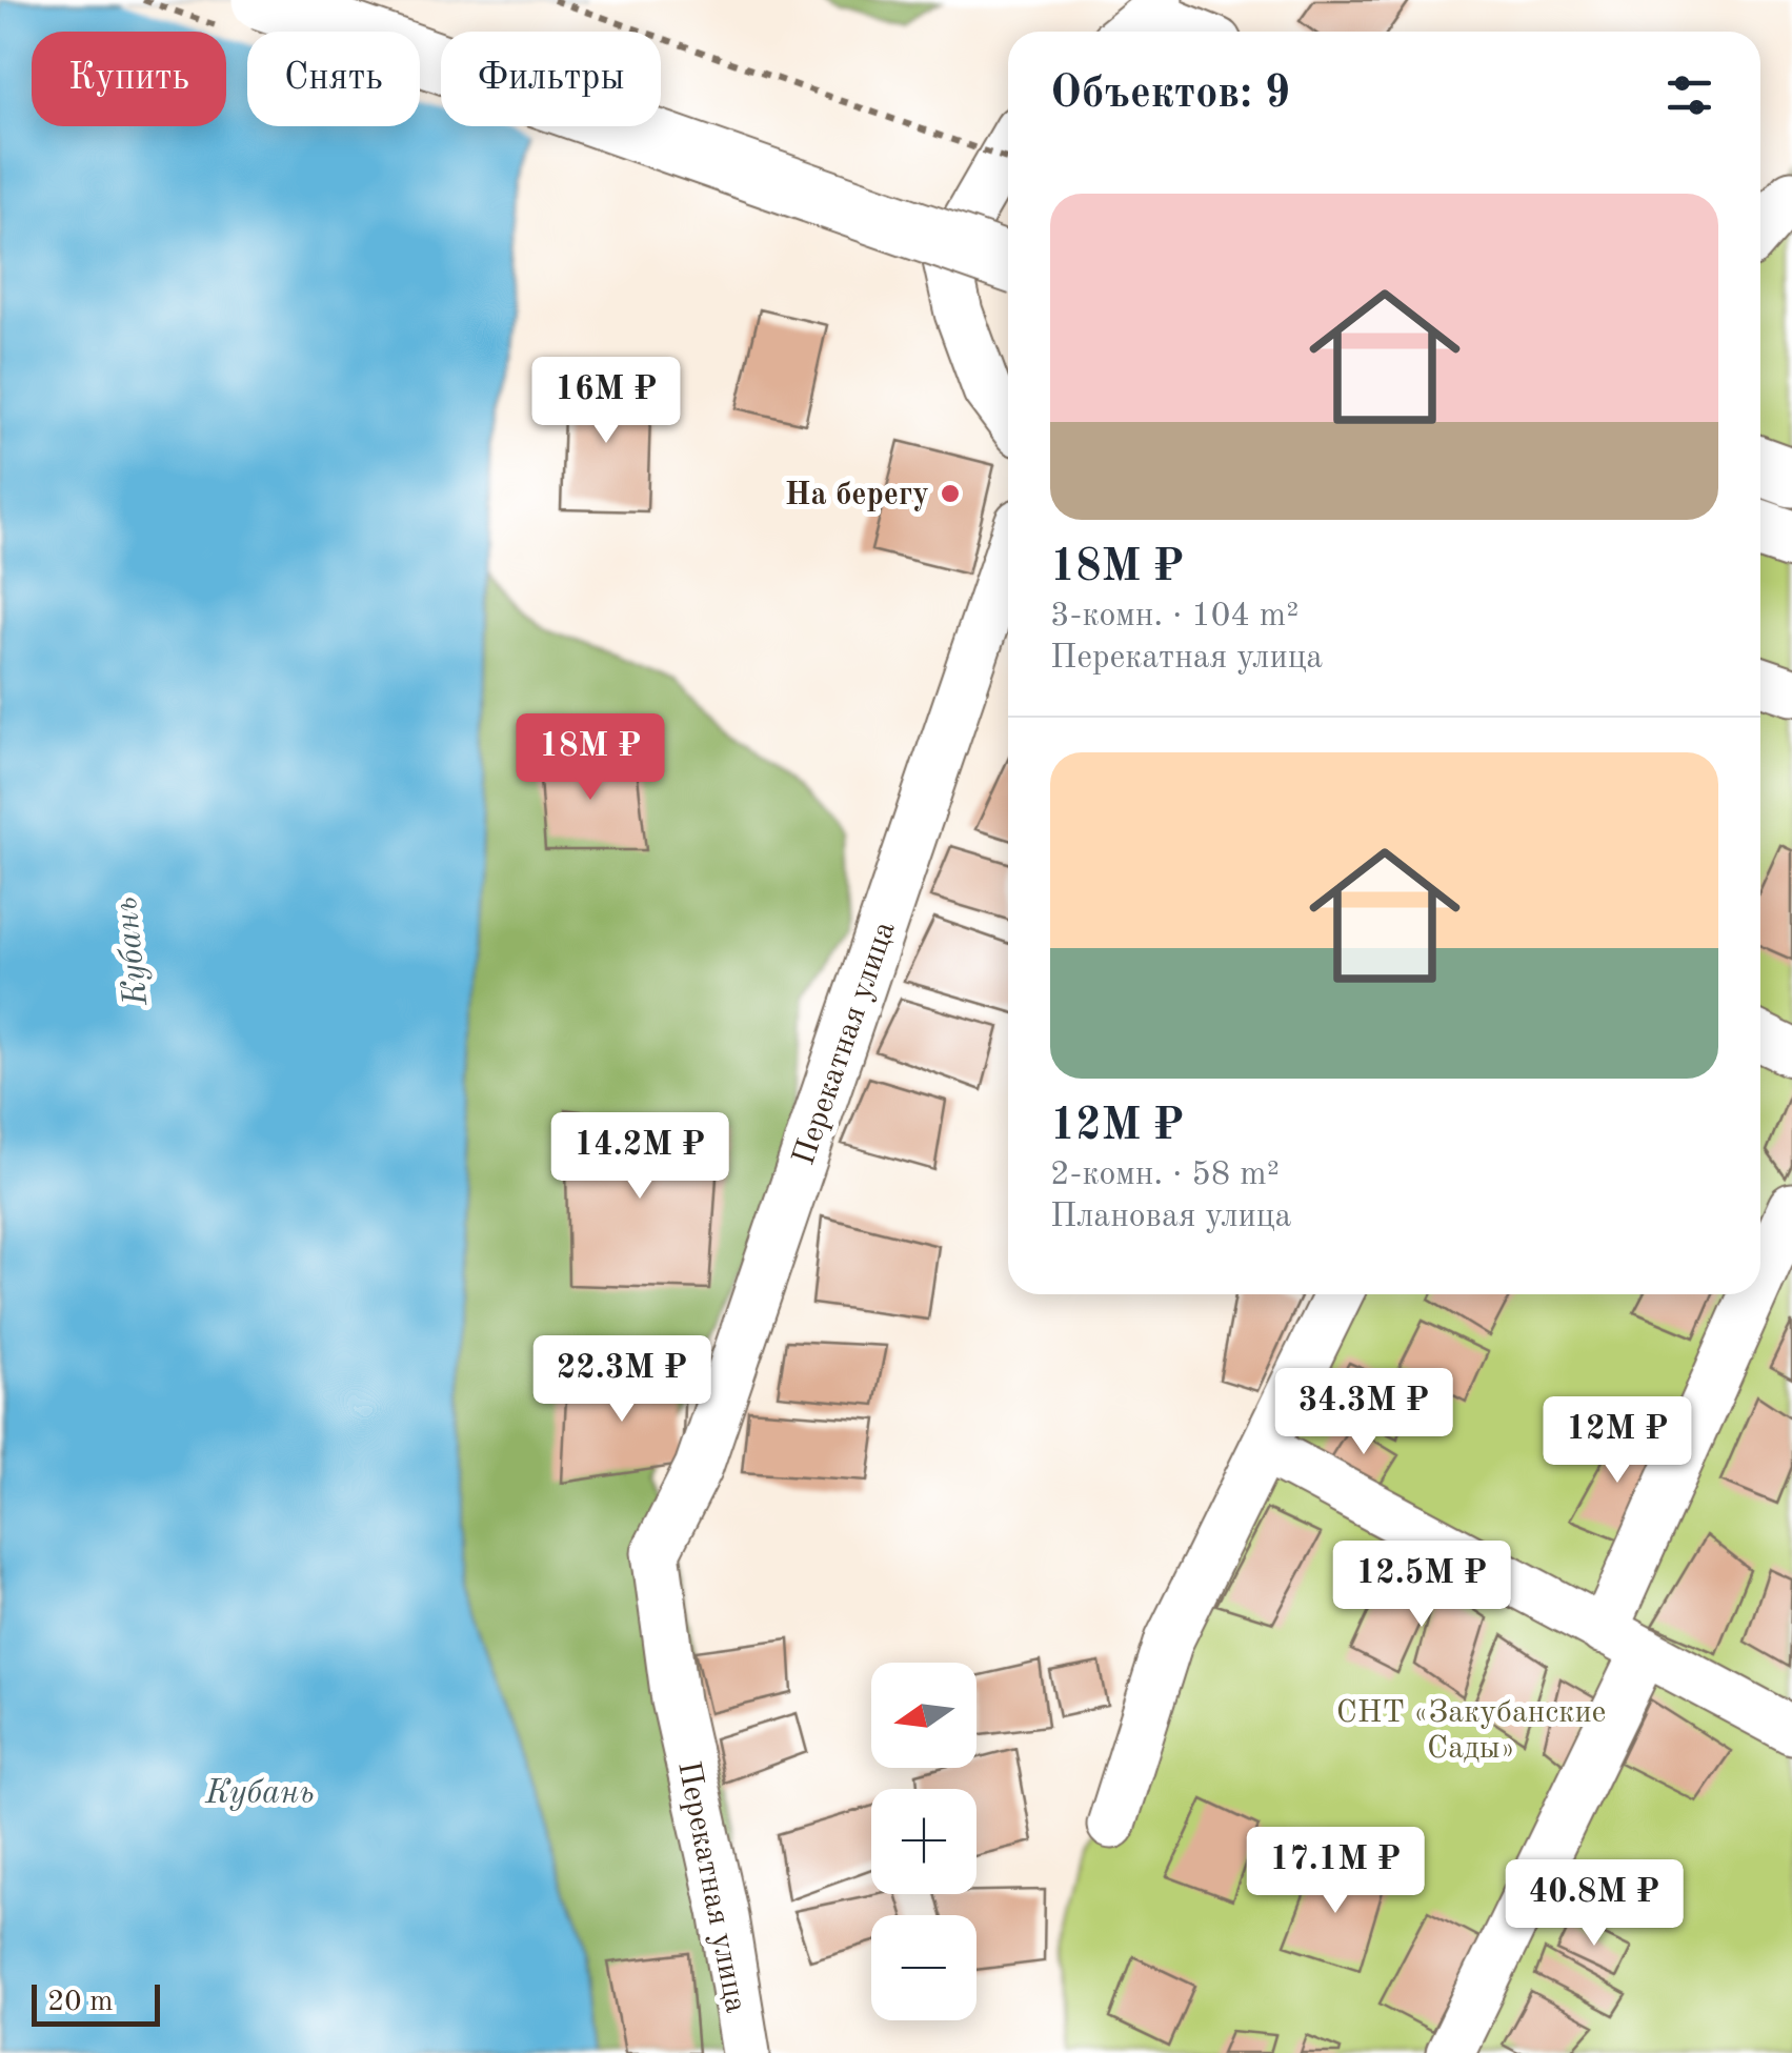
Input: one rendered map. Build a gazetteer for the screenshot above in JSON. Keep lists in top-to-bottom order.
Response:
{
  "streets": {
    "street": ["Перекатная улица"]
  },
  "water": ["Кубань"],
  "parks": ["СНТ «Закубанские Сады»"],
  "places": ["На берегу"],
  "scale_bar": "20 m",
  "north": "left",
  "page": {
    "chip": ["Купить", "Снять", "Фильтры"],
    "heading": "Объектов: 9",
    "list": [
      {
        "name": "18M ₽",
        "note": "3-комн. · 104 m² · Перекатная улица"
      },
      {
        "name": "12M ₽",
        "note": "2-комн. · 58 m² · Плановая улица"
      }
    ],
    "price": [
      "16M ₽",
      "18M ₽",
      "14.2M ₽",
      "22.3M ₽",
      "34.3M ₽",
      "12M ₽",
      "12.5M ₽",
      "17.1M ₽",
      "40.8M ₽"
    ],
    "map_buttons": ["+", "−"],
    "scale": "20 m"
  }
}
